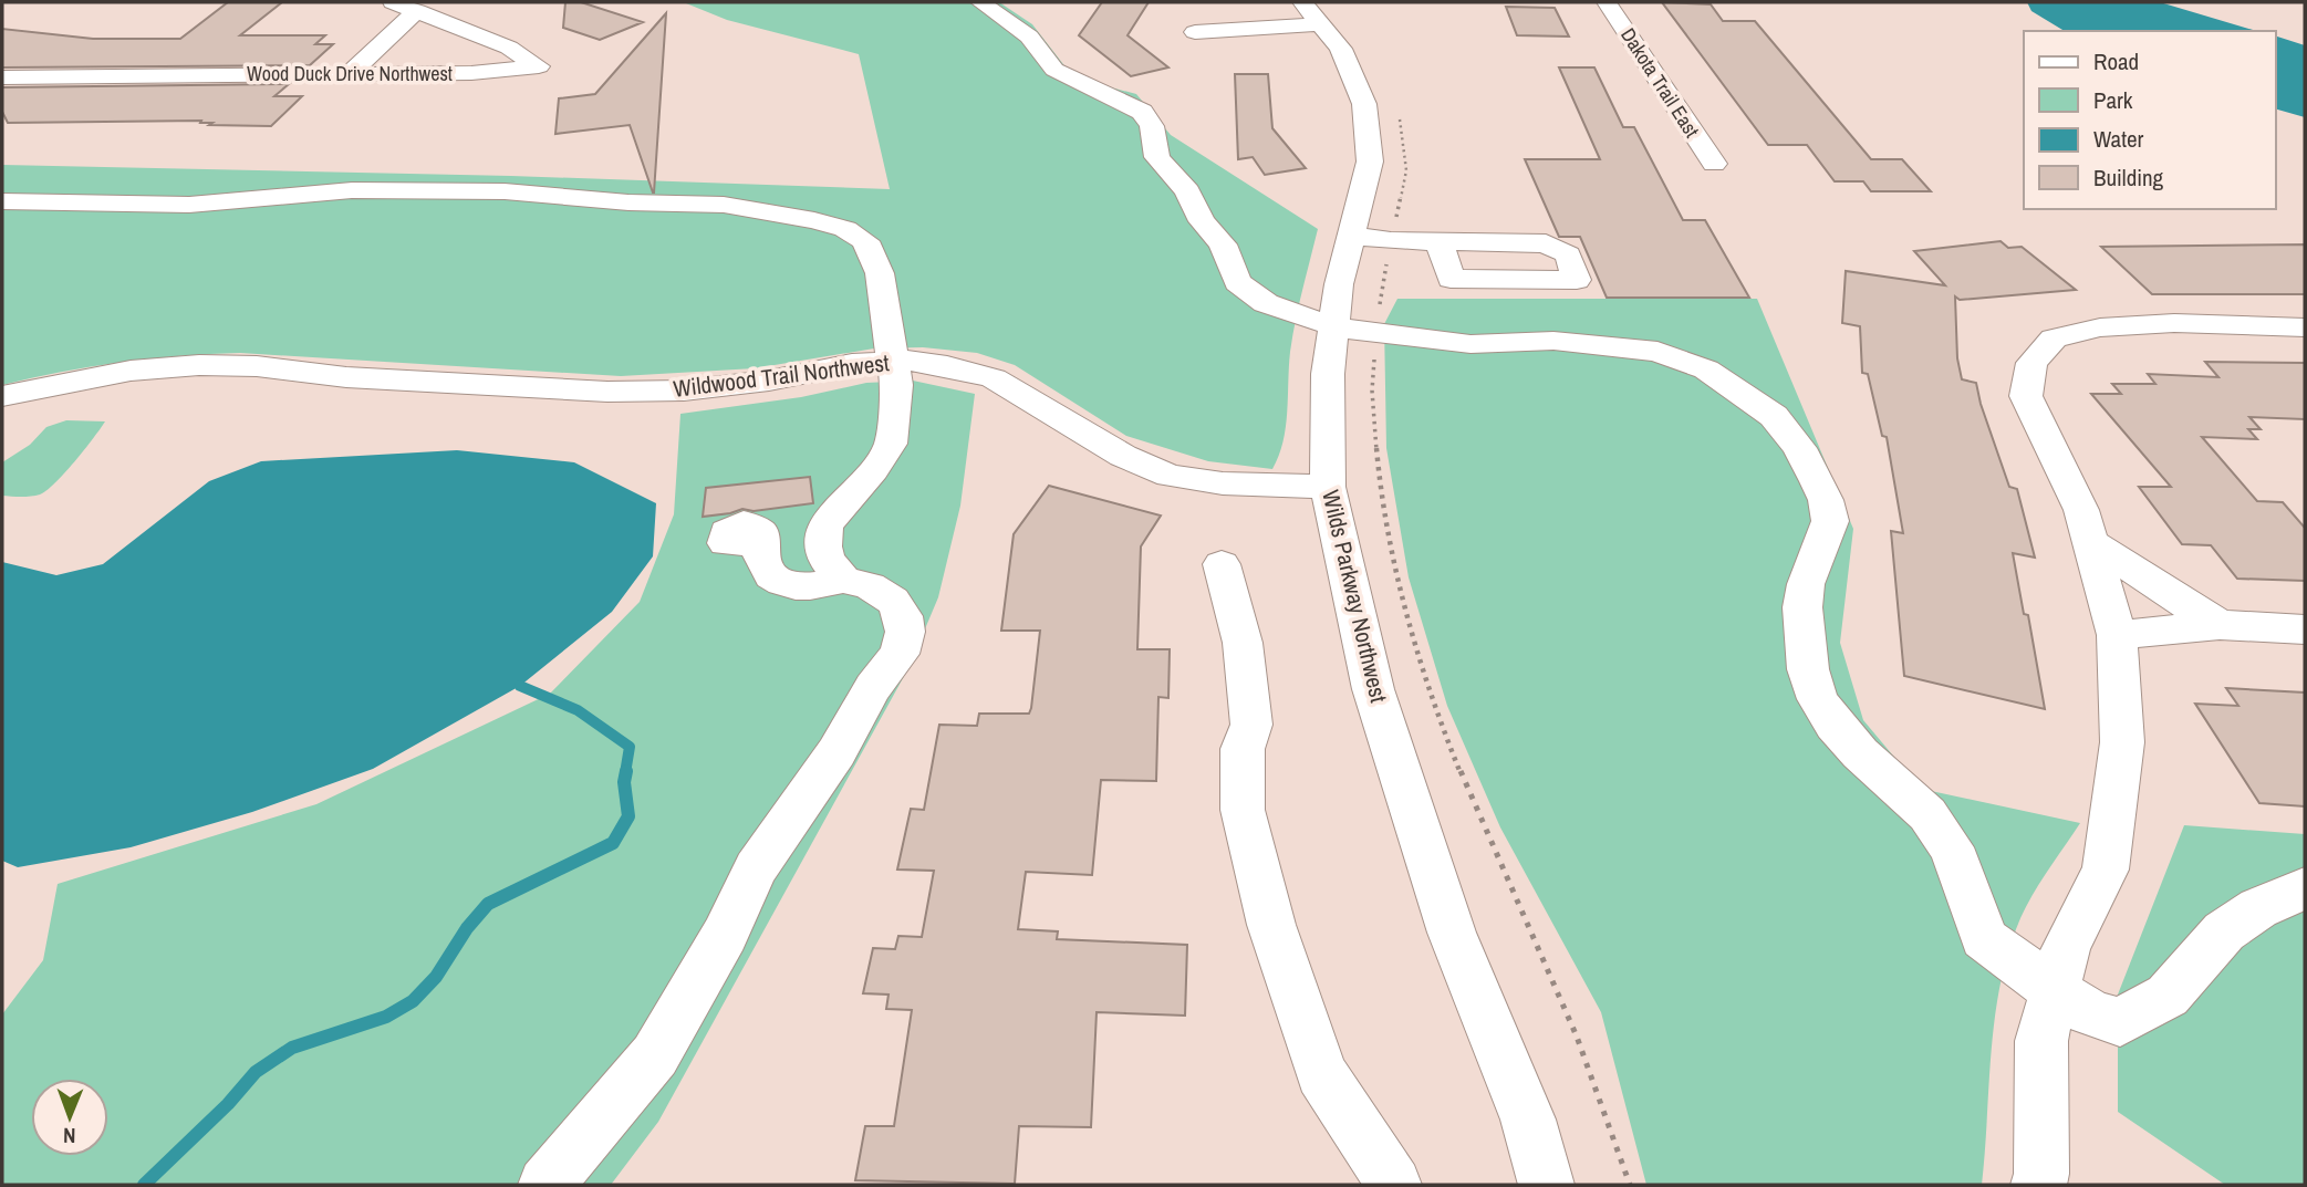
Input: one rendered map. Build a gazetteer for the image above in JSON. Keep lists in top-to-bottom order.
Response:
{
  "streets": {
    "street": [
      "Wood Duck Drive Northwest",
      "Dakota Trail East",
      "Wildwood Trail Northwest",
      "Wilds Parkway Northwest"
    ]
  },
  "crossings": [
    ["Wildwood Trail Northwest", "Wilds Parkway Northwest"]
  ],
  "legend": [
    "Road",
    "Park",
    "Water",
    "Building"
  ],
  "north": "bottom"
}
